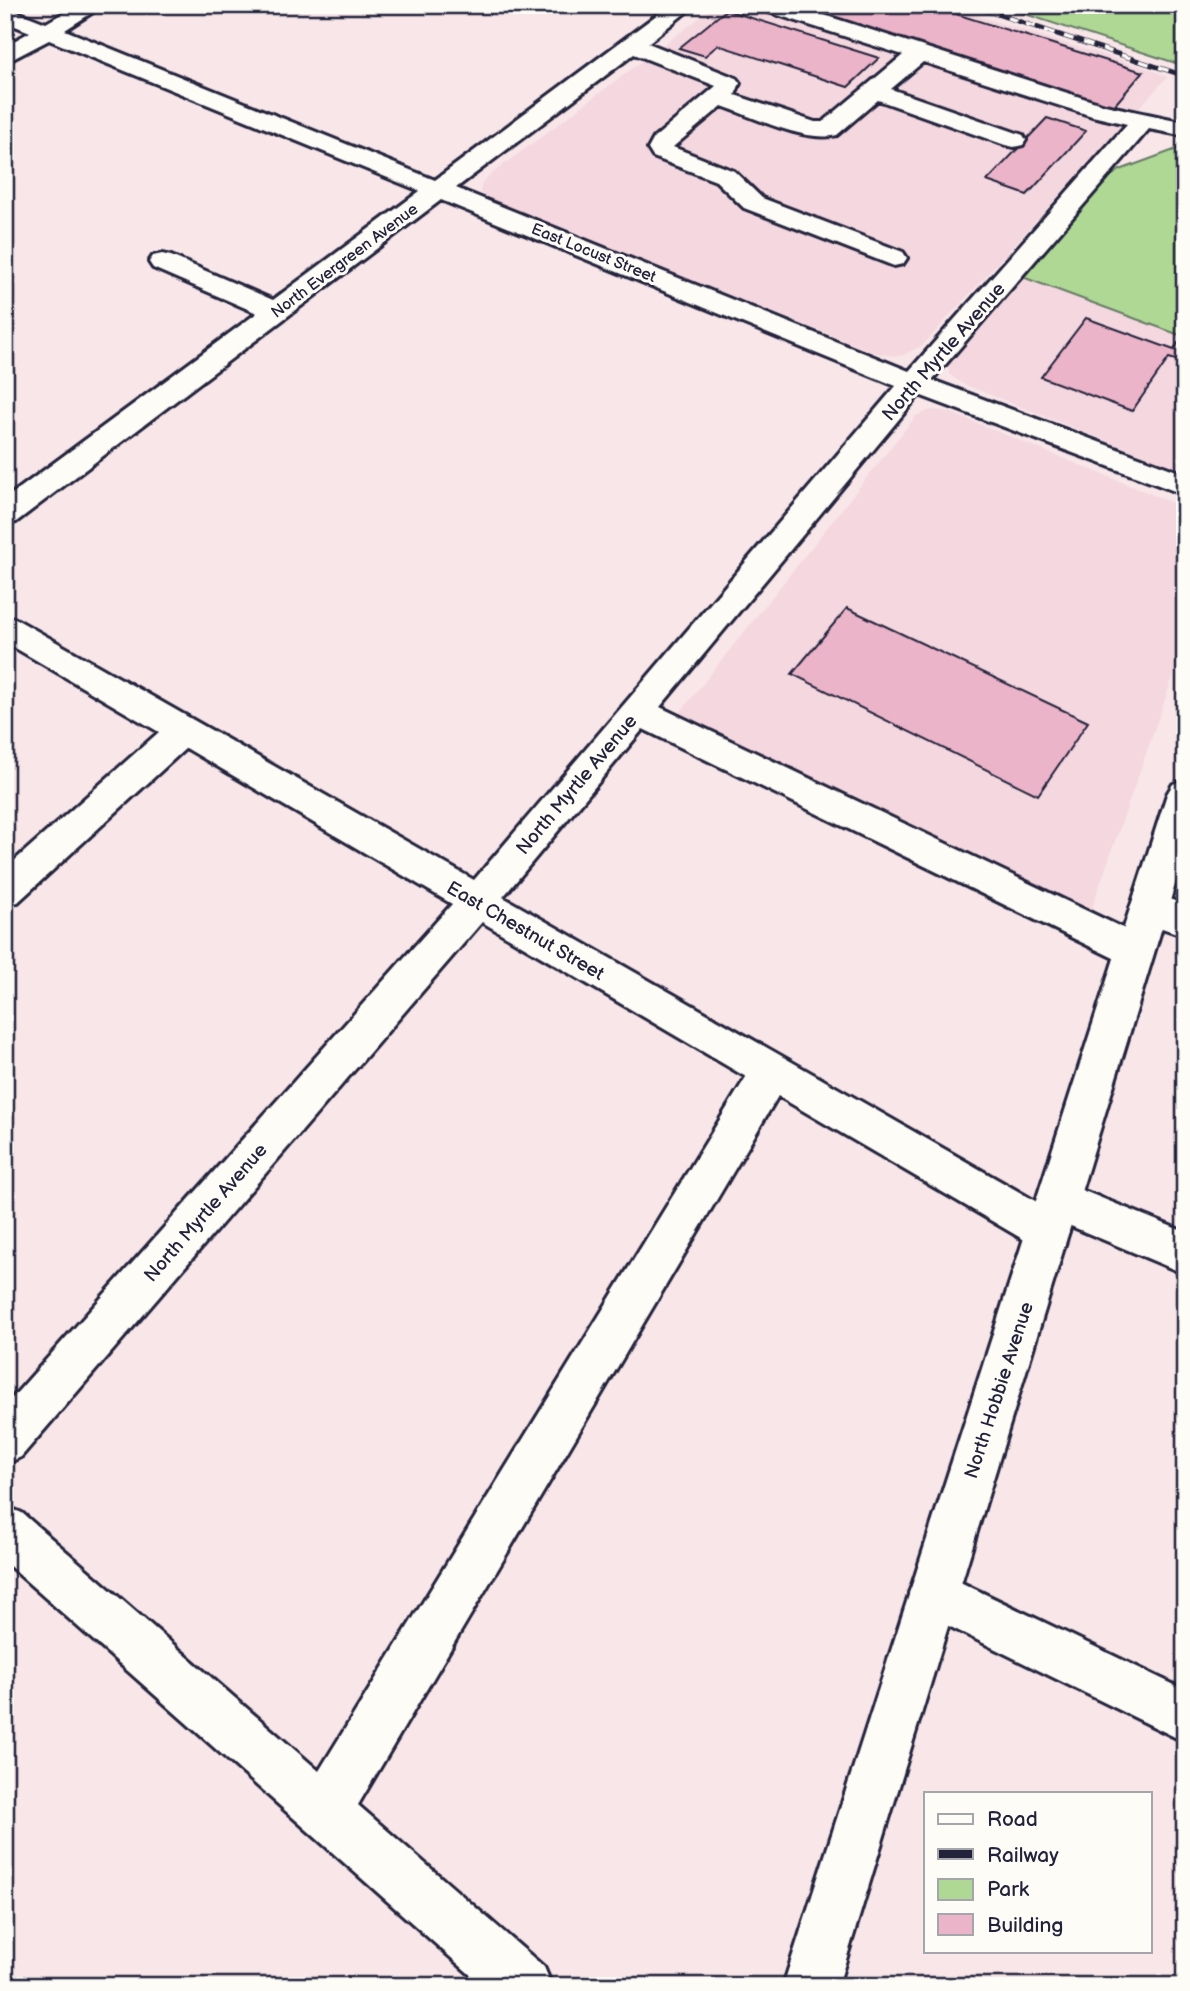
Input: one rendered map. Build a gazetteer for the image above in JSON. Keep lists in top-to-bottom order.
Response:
{
  "streets": {
    "street": [
      "East Locust Street",
      "North Evergreen Avenue",
      "North Myrtle Avenue",
      "East Chestnut Street",
      "North Hobbie Avenue"
    ]
  },
  "crossings": [
    ["East Locust Street", "North Evergreen Avenue"],
    ["East Locust Street", "North Myrtle Avenue"],
    ["North Myrtle Avenue", "East Chestnut Street"],
    ["East Chestnut Street", "North Hobbie Avenue"]
  ],
  "legend": [
    "Road",
    "Railway",
    "Park",
    "Building"
  ]
}
